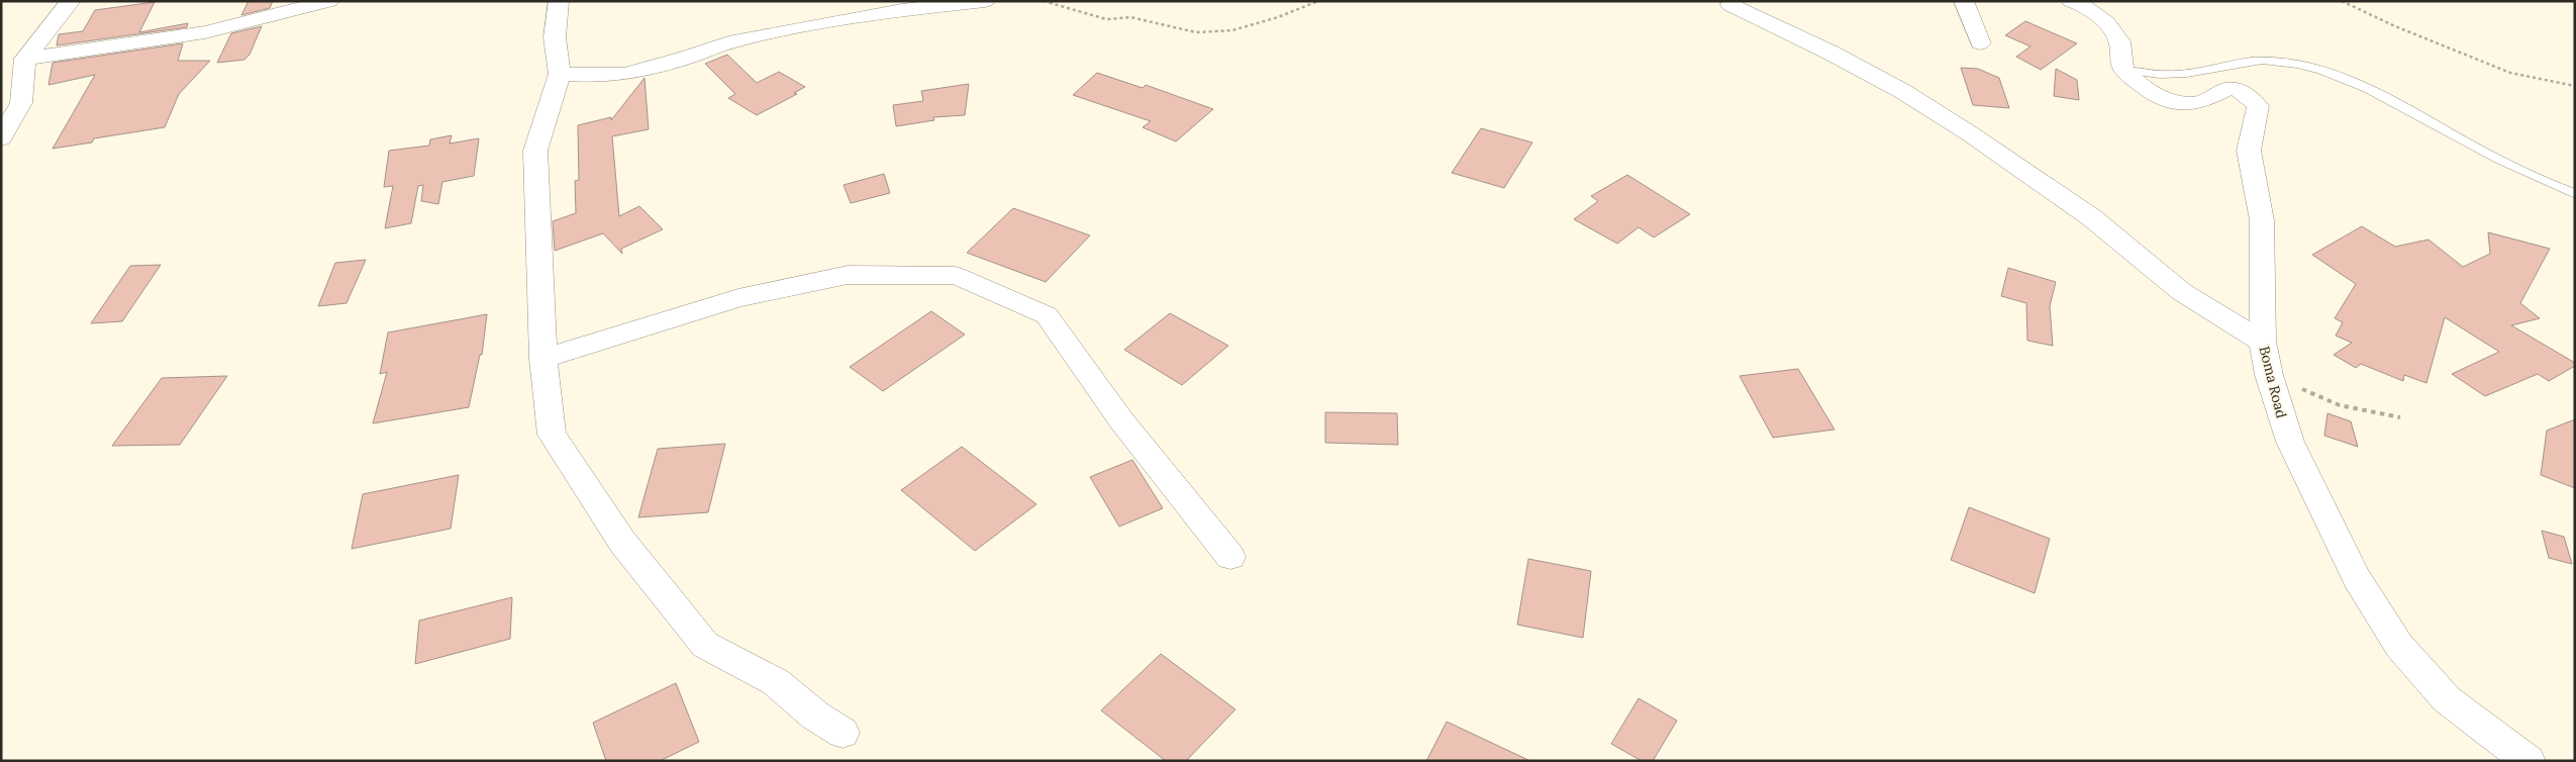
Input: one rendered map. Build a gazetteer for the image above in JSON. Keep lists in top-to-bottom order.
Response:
{
  "streets": {
    "street": ["Boma Road"]
  }
}
